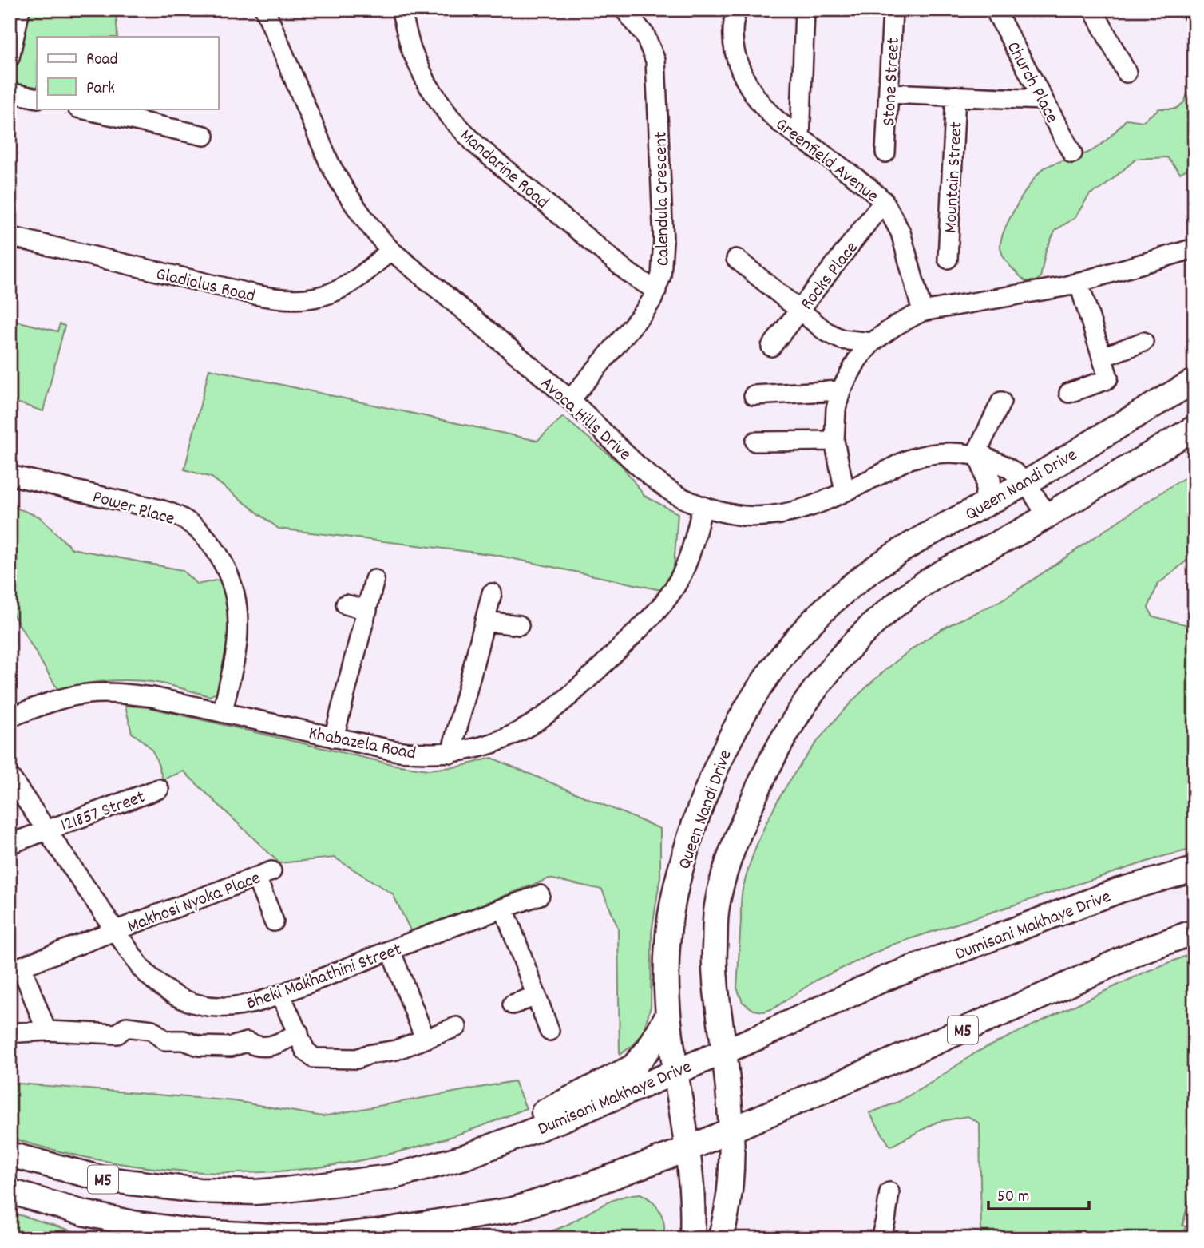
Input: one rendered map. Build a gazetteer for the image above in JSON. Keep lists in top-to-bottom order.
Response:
{
  "streets": {
    "main road": ["Queen Nandi Drive", "Dumisani Makhaye Drive", "M5"],
    "street": [
      "Stone Street",
      "Church Place",
      "Greenfield Avenue",
      "Mandarine Road",
      "Mountain Street",
      "Calendula Crescent",
      "Rocks Place",
      "Gladiolus Road",
      "Avoca Hills Drive",
      "Power Place",
      "Khabazela Road",
      "121857 Street",
      "Makhosi Nyoka Place",
      "Bheki Makhathini Street"
    ]
  },
  "crossings": [
    ["Greenfield Avenue", "Rocks Place"],
    ["Mandarine Road", "Calendula Crescent"],
    ["Calendula Crescent", "Avoca Hills Drive"],
    ["Gladiolus Road", "Avoca Hills Drive"],
    ["Avoca Hills Drive", "Queen Nandi Drive"],
    ["Avoca Hills Drive", "Khabazela Road"],
    ["Queen Nandi Drive", "Dumisani Makhaye Drive"],
    ["Queen Nandi Drive", "M5"],
    ["Power Place", "Khabazela Road"],
    ["121857 Street", "Bheki Makhathini Street"],
    ["Makhosi Nyoka Place", "Bheki Makhathini Street"]
  ],
  "legend": ["Road", "Park"],
  "scale_bar": "50 m"
}
